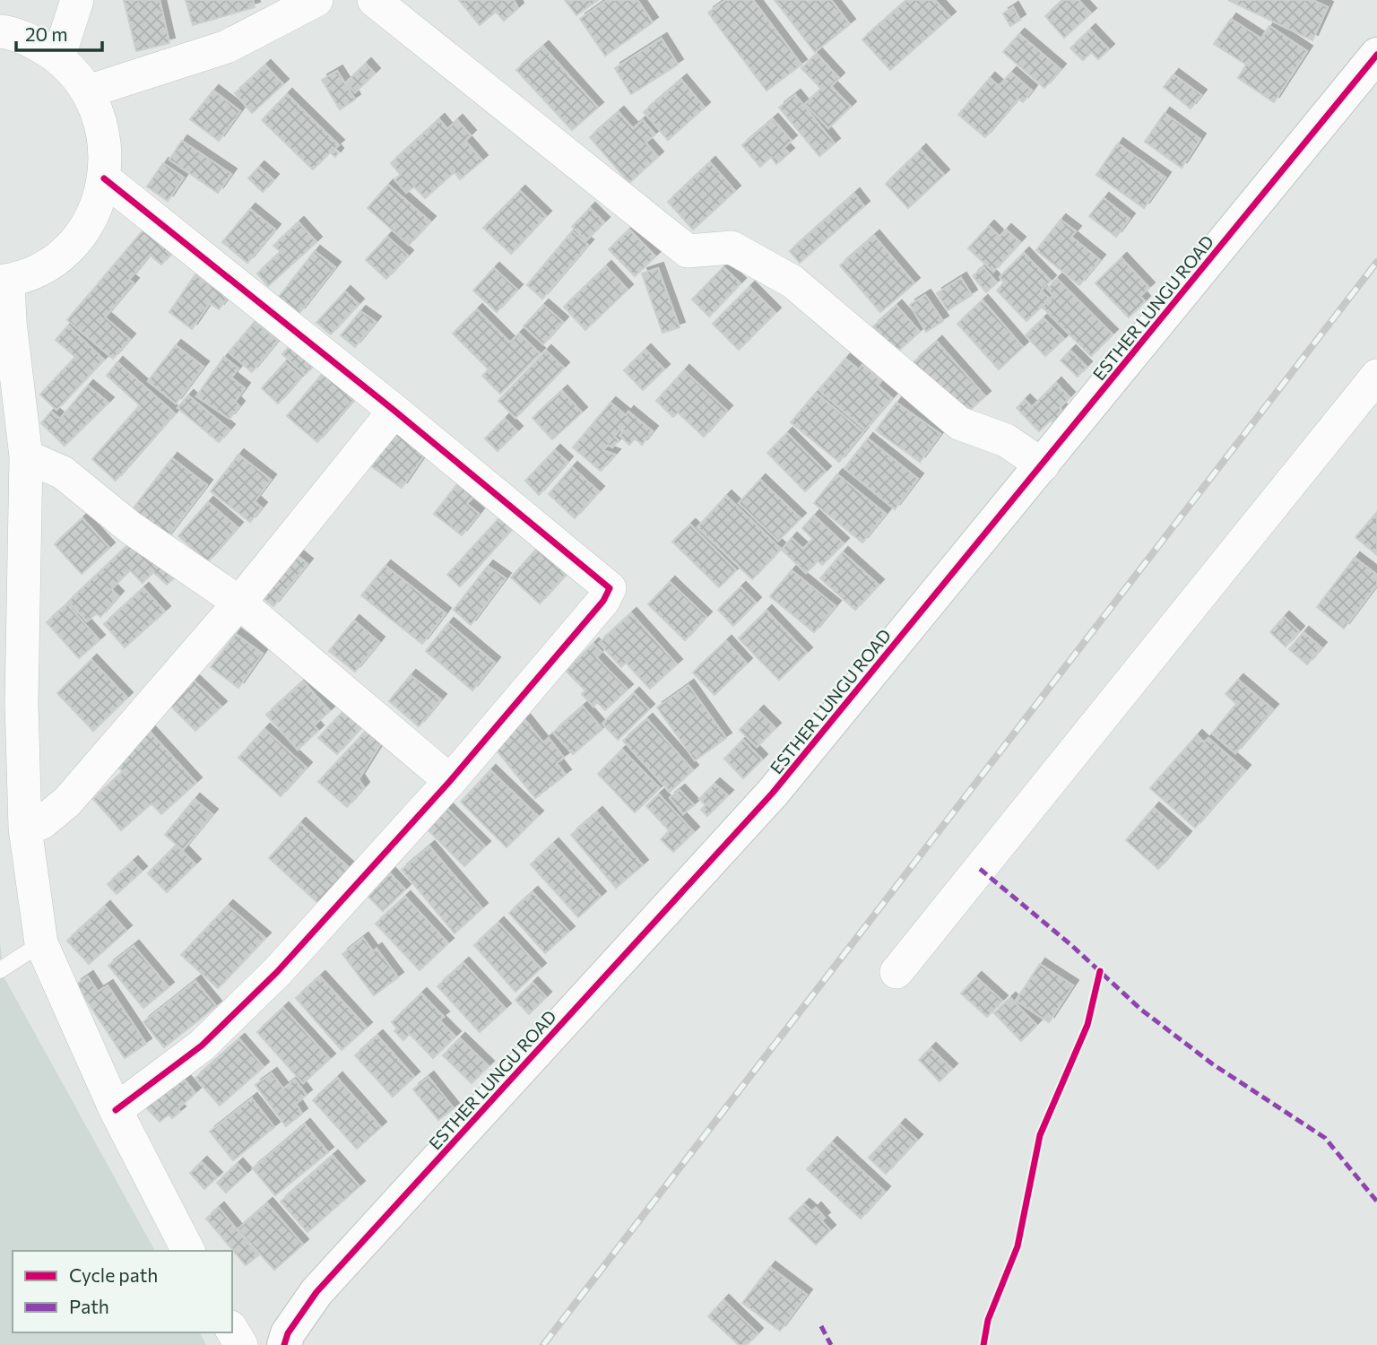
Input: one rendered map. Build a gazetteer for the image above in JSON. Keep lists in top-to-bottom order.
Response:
{
  "streets": {
    "street": ["ESTHER LUNGU ROAD"]
  },
  "legend": ["Cycle path", "Path"],
  "scale_bar": "20 m"
}
